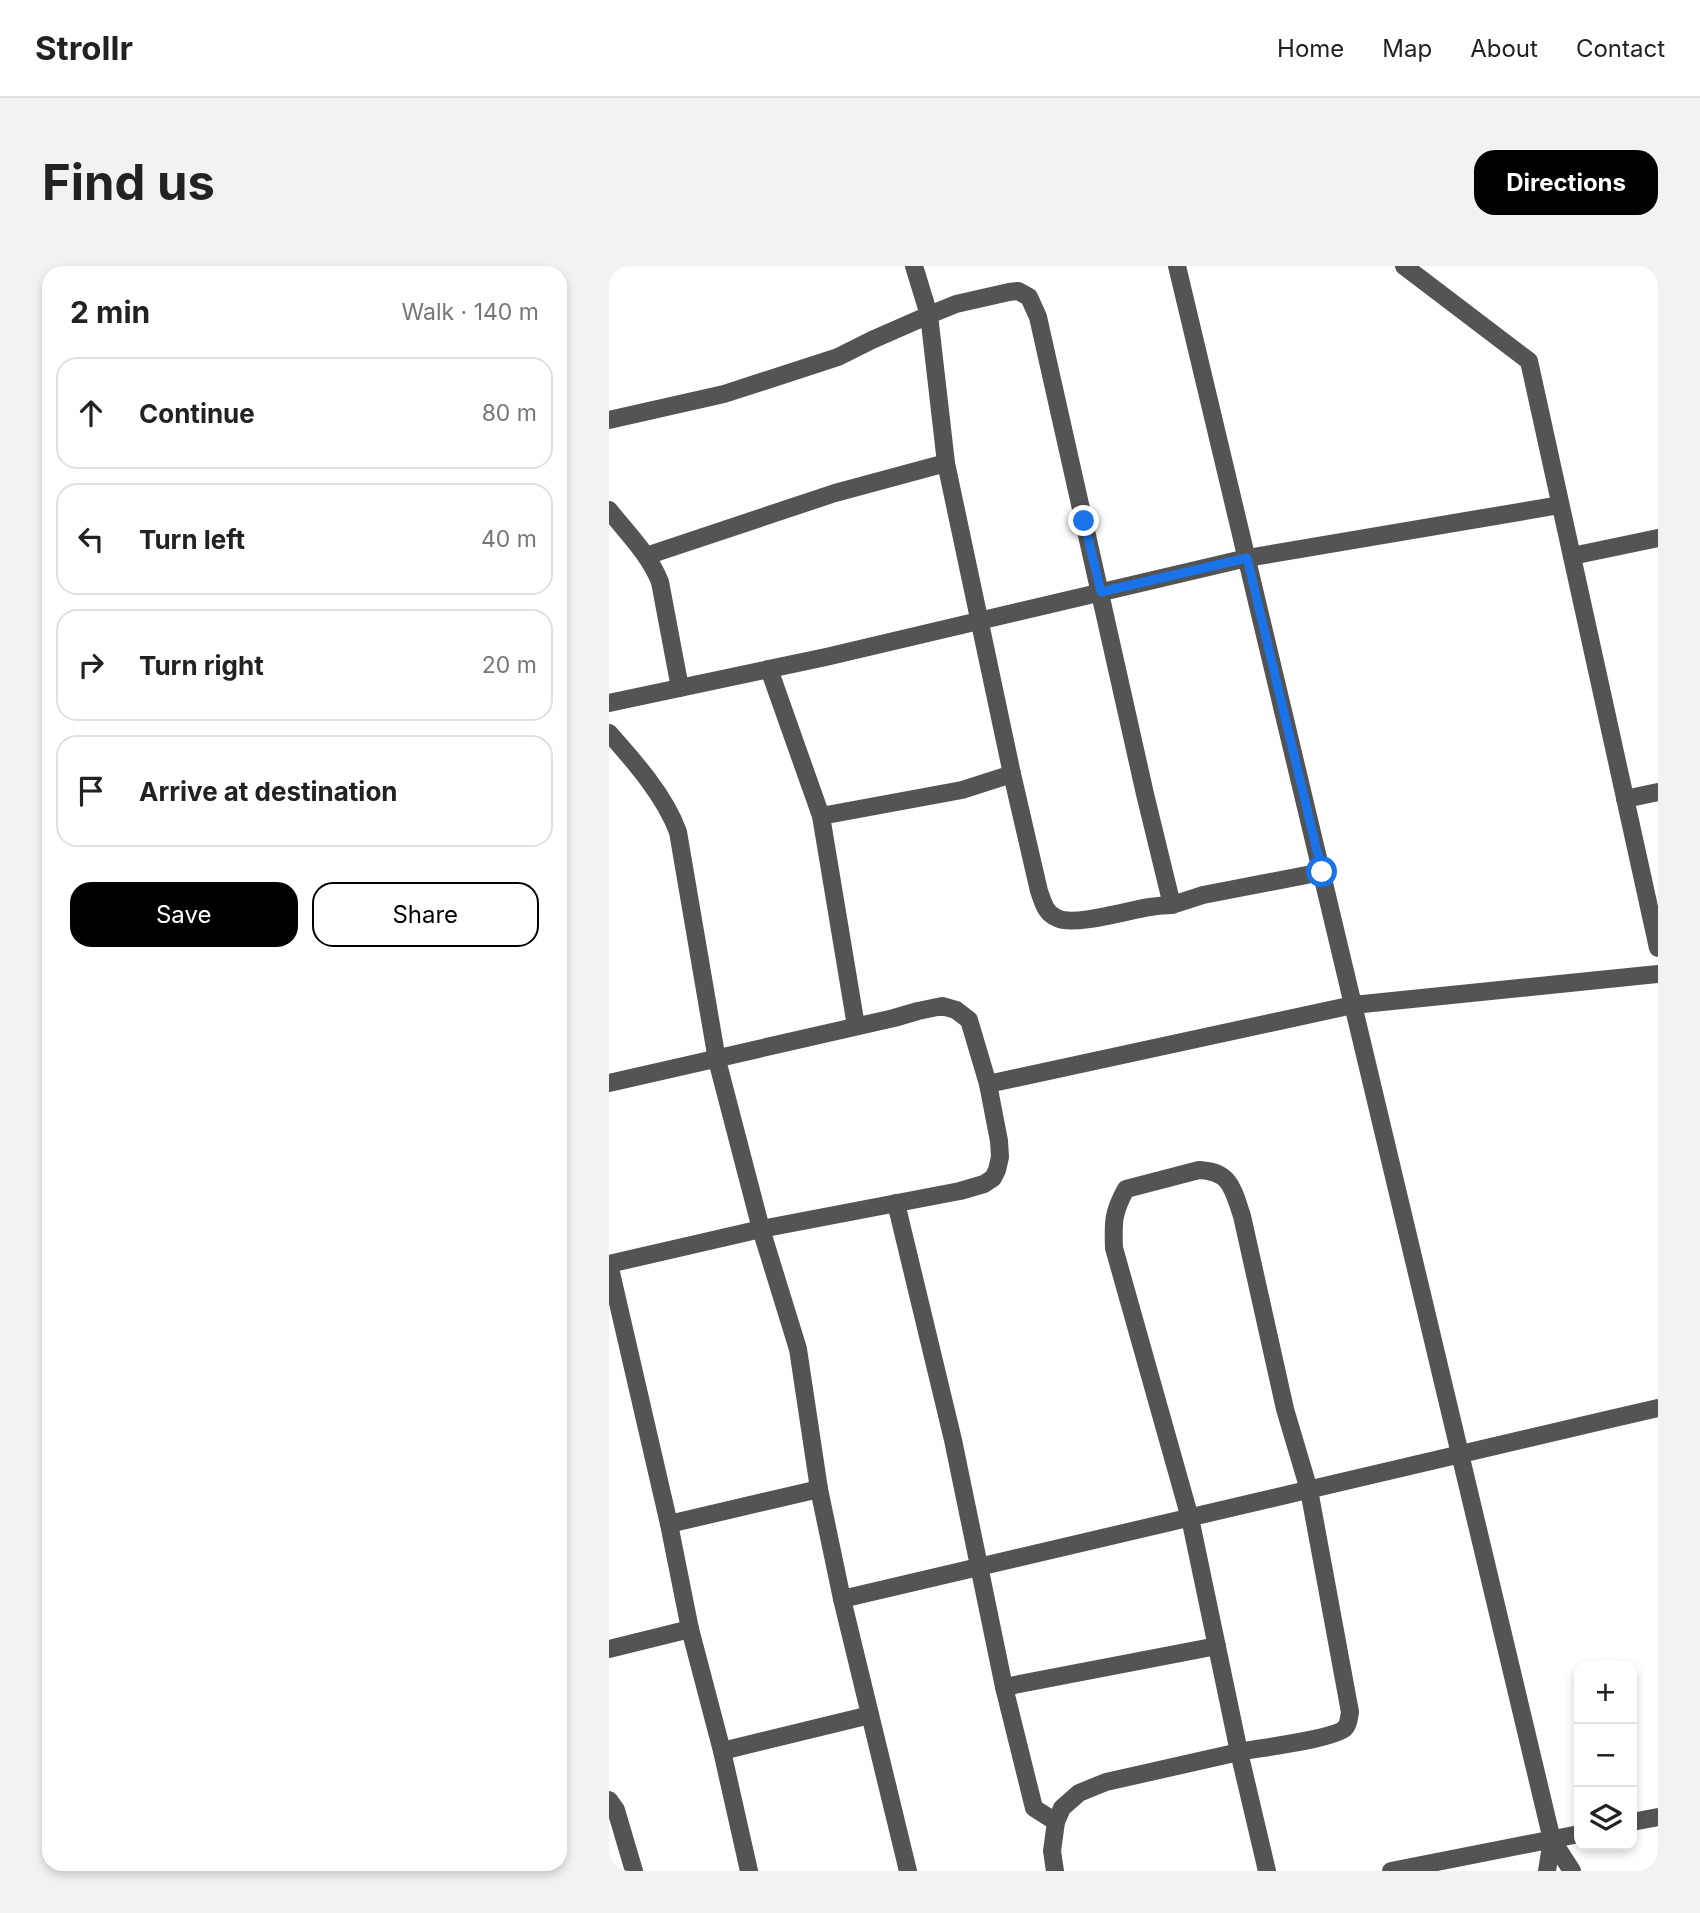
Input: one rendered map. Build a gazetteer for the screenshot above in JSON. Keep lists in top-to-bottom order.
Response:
{
  "page": {
    "header": "Strollr",
    "nav": [
      "Home",
      "Map",
      "About",
      "Contact"
    ],
    "buttons": [
      "Directions",
      ["Save", "Share"]
    ],
    "title": "Find us",
    "heading": ["2 min", "Walk · 140 m"],
    "list": [
      ["Continue", "80 m"],
      ["Turn left", "40 m"],
      ["Turn right", "20 m"],
      "Arrive at destination"
    ],
    "map_buttons": ["+", "−"]
  }
}
